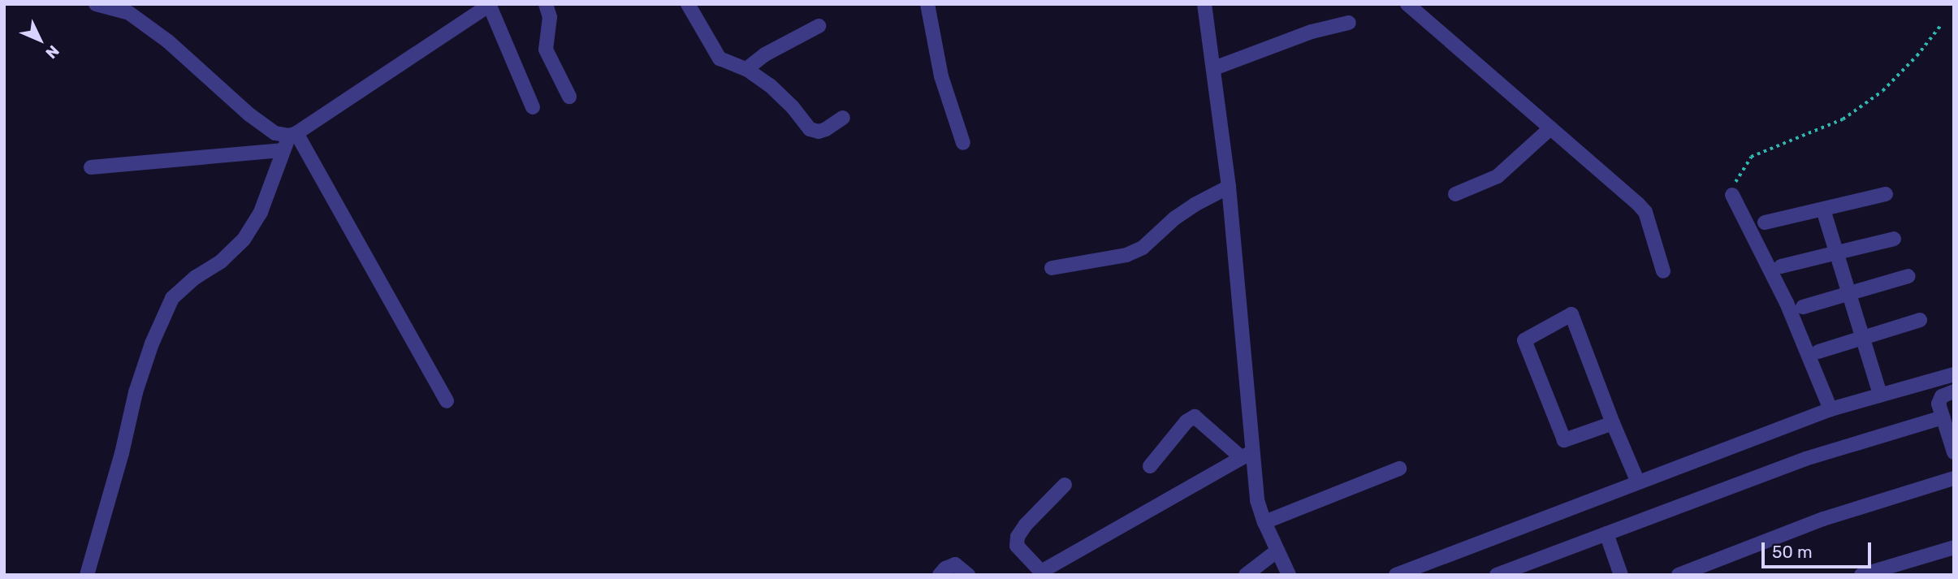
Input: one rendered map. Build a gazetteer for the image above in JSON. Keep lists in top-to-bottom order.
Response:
{
  "scale_bar": "50 m",
  "north": "bottom right"
}
